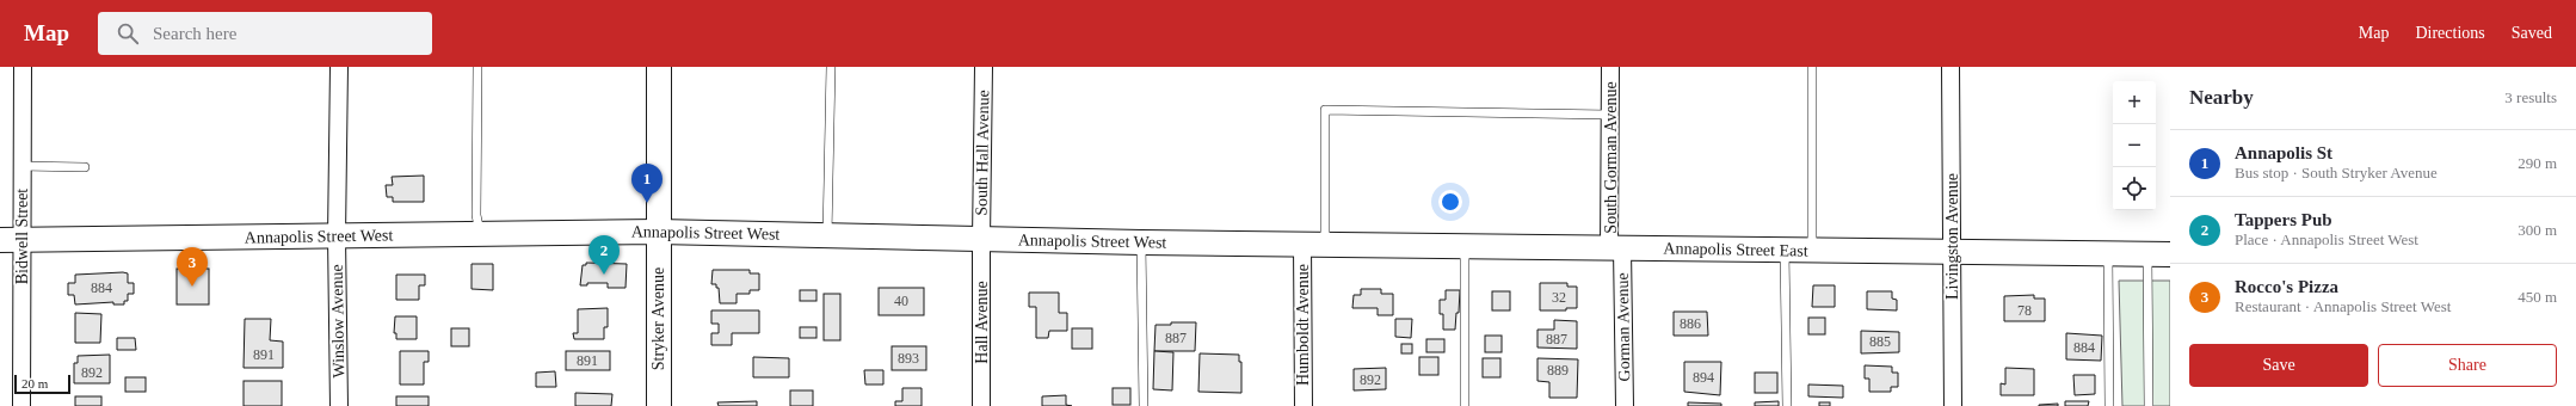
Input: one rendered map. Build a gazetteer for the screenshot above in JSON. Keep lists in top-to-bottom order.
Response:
{
  "streets": {
    "street": [
      "South Hall Avenue",
      "South Gorman Avenue",
      "Annapolis Street West",
      "Bidwell Street",
      "Livingston Avenue",
      "Annapolis Street East",
      "Stryker Avenue",
      "Winslow Avenue",
      "Hall Avenue",
      "Humboldt Avenue",
      "Gorman Avenue"
    ]
  },
  "crossings": [
    ["South Hall Avenue", "Annapolis Street West"],
    ["South Hall Avenue", "Hall Avenue"],
    ["South Gorman Avenue", "Annapolis Street East"],
    ["South Gorman Avenue", "Gorman Avenue"],
    ["Annapolis Street West", "Bidwell Street"],
    ["Annapolis Street West", "Annapolis Street East"],
    ["Annapolis Street West", "Stryker Avenue"],
    ["Annapolis Street West", "Winslow Avenue"],
    ["Annapolis Street West", "Hall Avenue"],
    ["Annapolis Street West", "Humboldt Avenue"],
    ["Livingston Avenue", "Annapolis Street East"],
    ["Annapolis Street East", "Humboldt Avenue"],
    ["Annapolis Street East", "Gorman Avenue"]
  ],
  "house_numbers": [
    "884",
    "32",
    "40",
    "78",
    "886",
    "887",
    "887",
    "885",
    "884",
    "891",
    "893",
    "891",
    "889",
    "892",
    "894",
    "892"
  ],
  "scale_bar": "20 m",
  "page": {
    "header": "Map",
    "search": "Search here",
    "nav": ["Map", "Directions", "Saved"],
    "heading": ["Nearby", "3 results"],
    "map_buttons": ["+", "−"],
    "list": [
      {
        "mark": "1",
        "name": "Annapolis St",
        "note": "Bus stop · South Stryker Avenue",
        "value": "290 m"
      },
      {
        "mark": "2",
        "name": "Tappers Pub",
        "note": "Place · Annapolis Street West",
        "value": "300 m"
      },
      {
        "mark": "3",
        "name": "Rocco's Pizza",
        "note": "Restaurant · Annapolis Street West",
        "value": "450 m"
      }
    ],
    "pins": ["1", "2", "3"],
    "buttons": ["Save", "Share"],
    "scale": "20 m"
  }
}
